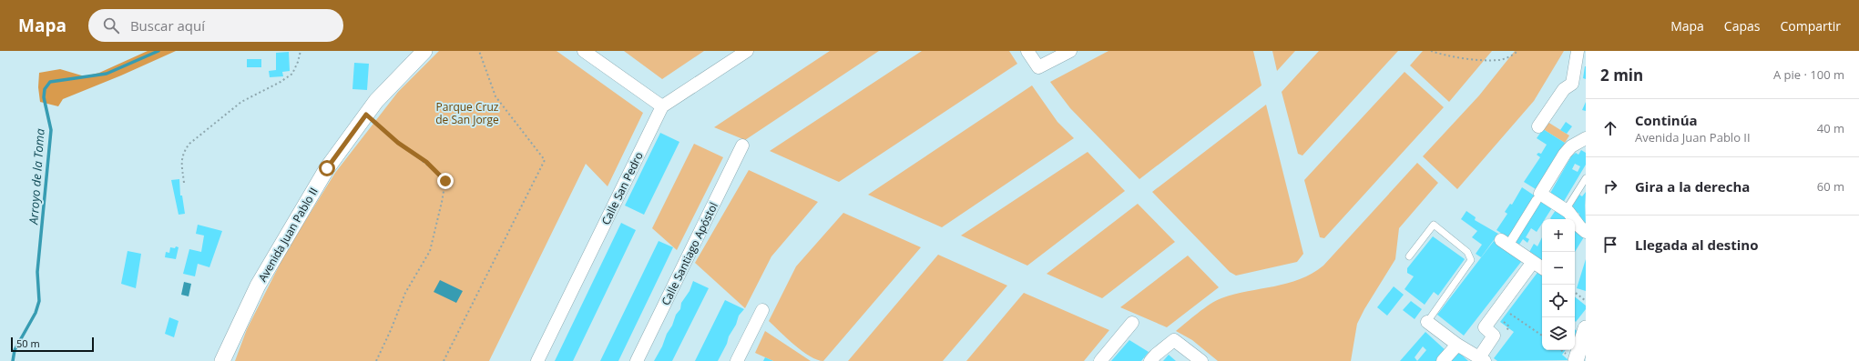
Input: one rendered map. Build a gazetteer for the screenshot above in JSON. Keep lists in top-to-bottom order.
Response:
{
  "streets": {
    "street": ["Calle San Pedro", "Avenida Juan Pablo II", "Calle Santiago Apóstol"]
  },
  "water": ["Arroyo de la Toma"],
  "parks": ["Parque Cruz de San Jorge"],
  "scale_bar": "50 m",
  "page": {
    "header": "Mapa",
    "search": "Buscar aquí",
    "nav": ["Mapa", "Capas", "Compartir"],
    "heading": ["2 min", "A pie · 100 m"],
    "list": [
      ["Continúa", "Avenida Juan Pablo II", "40 m"],
      ["Gira a la derecha", "60 m"],
      "Llegada al destino"
    ],
    "map_buttons": ["+", "−"],
    "scale": "50 m"
  }
}
